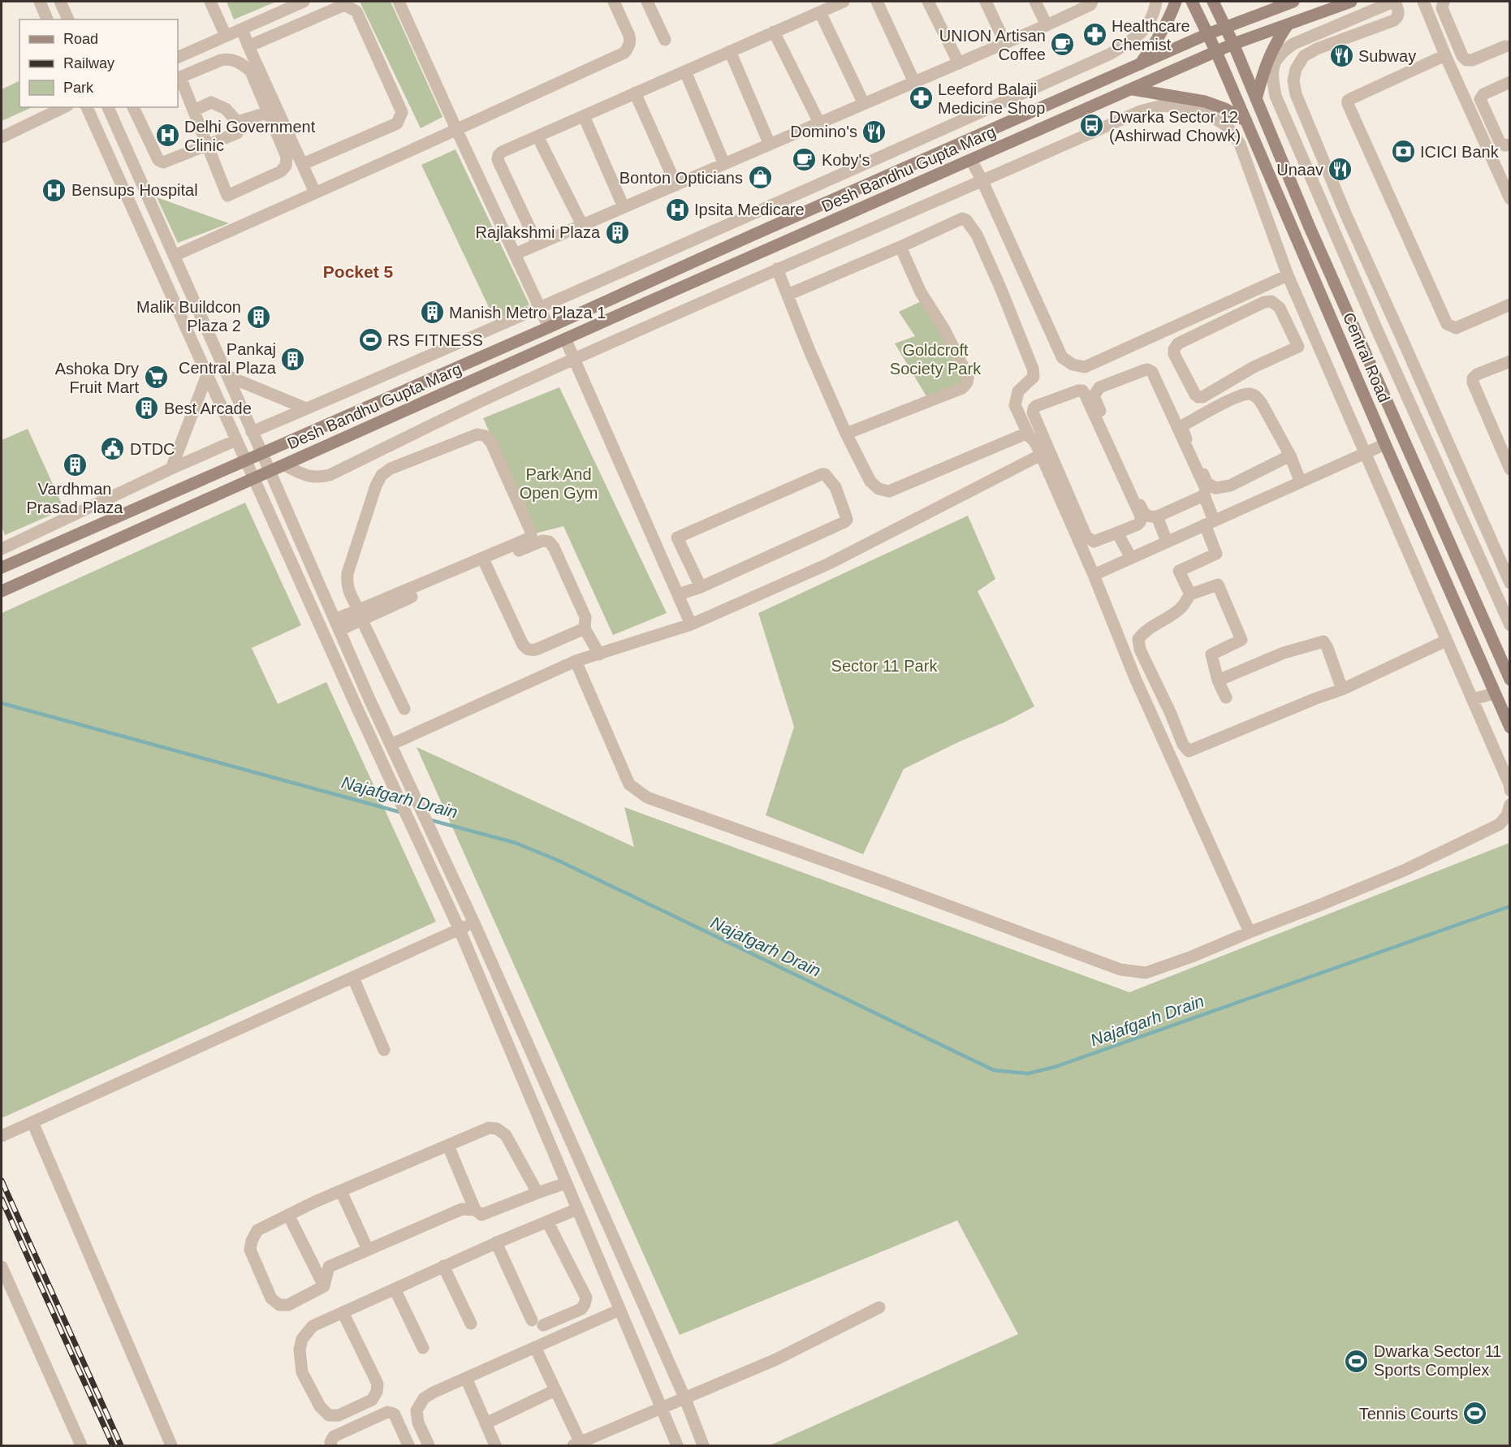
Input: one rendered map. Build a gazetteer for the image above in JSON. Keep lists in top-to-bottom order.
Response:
{
  "streets": {
    "street": ["Desh Bandhu Gupta Marg", "Central Road"]
  },
  "crossings": [
    ["Desh Bandhu Gupta Marg", "Central Road"]
  ],
  "districts": ["Pocket 5"],
  "water": ["Najafgarh Drain"],
  "parks": ["Goldcroft Society Park", "Park And Open Gym", "Sector 11 Park"],
  "places": {
    "pharmacy": ["Healthcare Chemist", "Leeford Balaji Medicine Shop"],
    "cafe": ["UNION Artisan Coffee", "Koby's"],
    "restaurant": ["Subway", "Domino's", "Unaav"],
    "bus stop": ["Dwarka Sector 12 (Ashirwad Chowk)"],
    "hospital": ["Delhi Government Clinic", "Bensups Hospital", "Ipsita Medicare"],
    "bank": ["ICICI Bank"],
    "shop": ["Bonton Opticians"],
    "building": [
      "Rajlakshmi Plaza",
      "Manish Metro Plaza 1",
      "Malik Buildcon Plaza 2",
      "Pankaj Central Plaza",
      "Best Arcade",
      "Vardhman Prasad Plaza"
    ],
    "sports": ["RS FITNESS", "Dwarka Sector 11 Sports Complex", "Tennis Courts"],
    "supermarket": ["Ashoka Dry Fruit Mart"],
    "public building": ["DTDC"]
  },
  "legend": ["Road", "Railway", "Park"]
}
